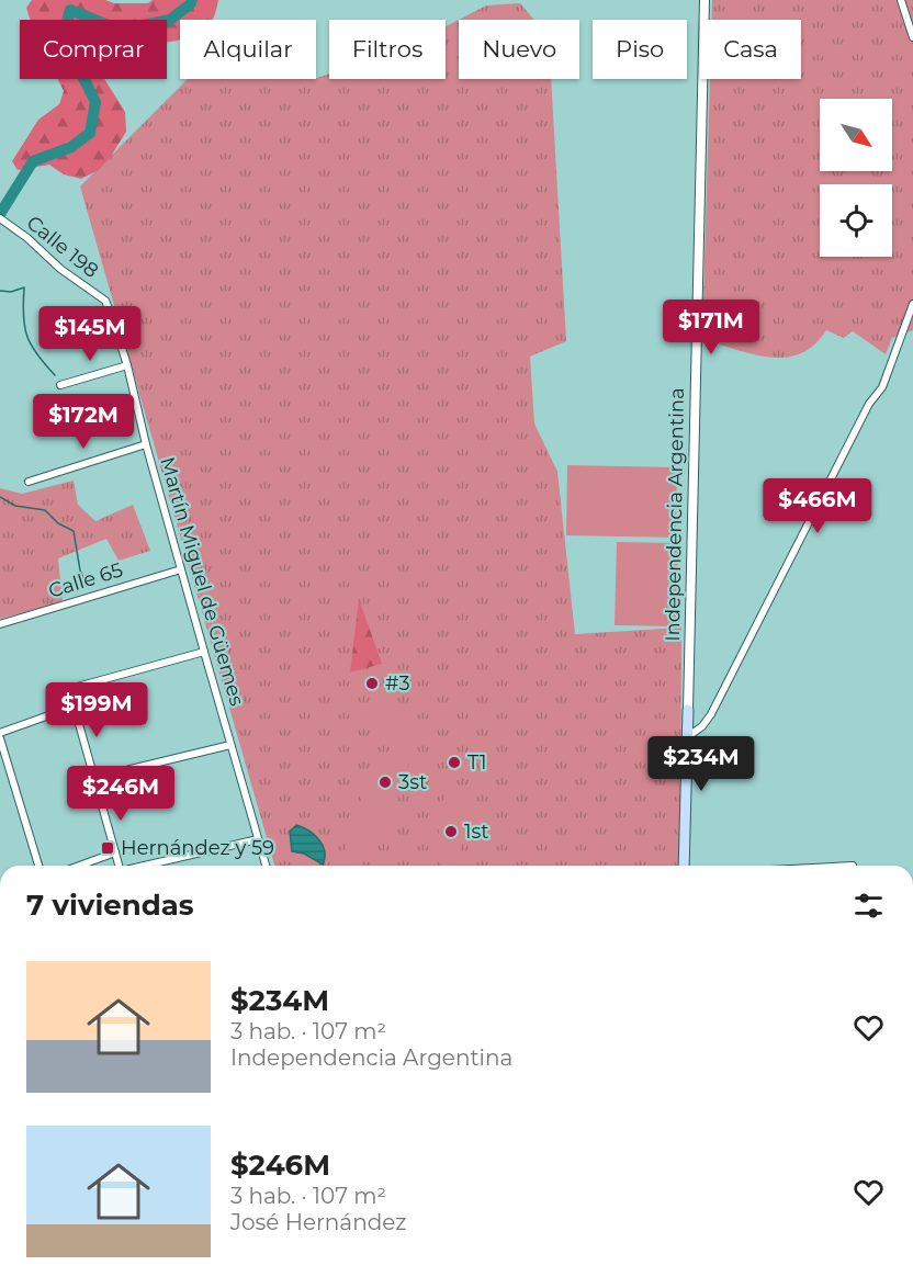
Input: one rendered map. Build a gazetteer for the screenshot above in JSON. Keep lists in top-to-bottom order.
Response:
{
  "streets": {
    "main road": ["Independencia Argentina"],
    "street": ["Calle 198", "Calle 65", "Martín Miguel de Güemes"]
  },
  "crossings": [
    ["Calle 198", "Martín Miguel de Güemes"],
    ["Calle 65", "Martín Miguel de Güemes"]
  ],
  "places": {
    "other": [
      "#3",
      "T1",
      "3st",
      "1st"
    ],
    "transit": ["Hernández y 59"]
  },
  "north": "bottom right",
  "page": {
    "chip": [
      "Comprar",
      "Alquilar",
      "Filtros",
      "Nuevo",
      "Piso",
      "Casa"
    ],
    "price": [
      "$171M",
      "$145M",
      "$172M",
      "$466M",
      "$199M",
      "$234M",
      "$246M"
    ],
    "heading": "7 viviendas",
    "list": [
      {
        "name": "$234M",
        "note": "3 hab. · 107 m² · Independencia Argentina"
      },
      {
        "name": "$246M",
        "note": "3 hab. · 107 m² · José Hernández"
      }
    ]
  }
}
